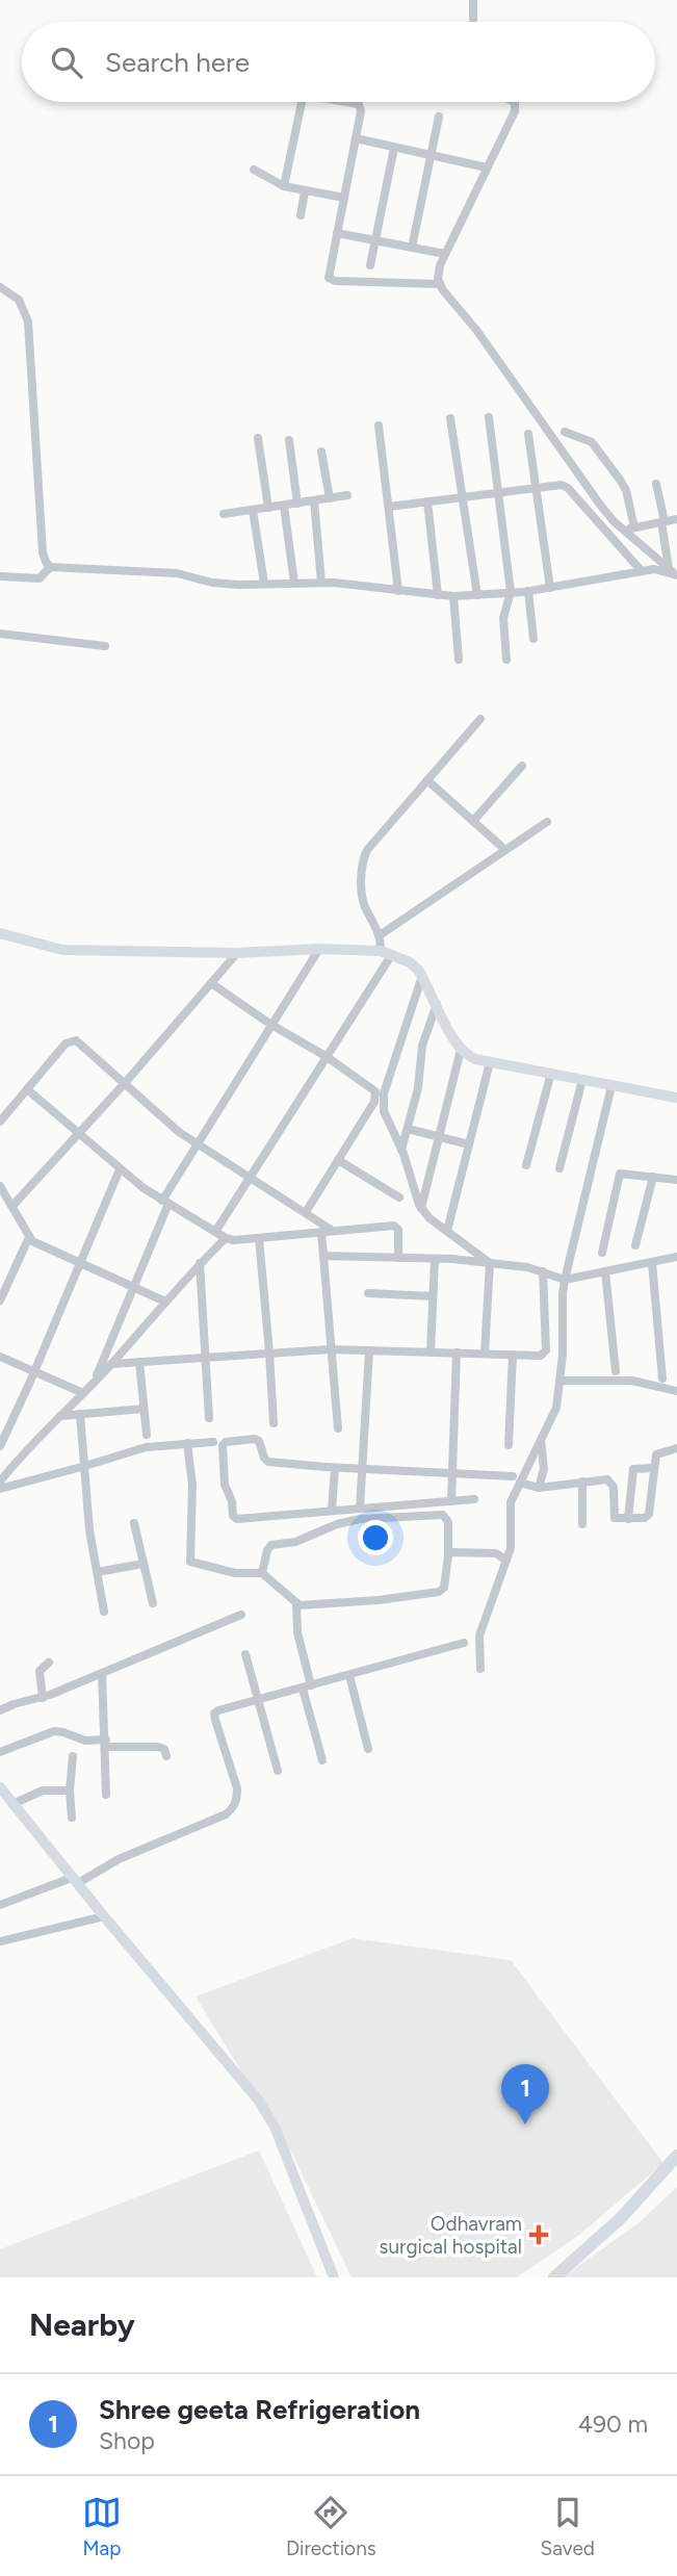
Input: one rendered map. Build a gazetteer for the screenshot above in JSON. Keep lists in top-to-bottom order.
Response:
{
  "places": {
    "health": ["Odhavram surgical hospital"]
  },
  "page": {
    "search": "Search here",
    "pins": "1",
    "heading": "Nearby",
    "list": [
      {
        "mark": "1",
        "name": "Shree geeta Refrigeration",
        "note": "Shop",
        "value": "490 m"
      }
    ],
    "nav": ["Map", "Directions", "Saved"]
  }
}
